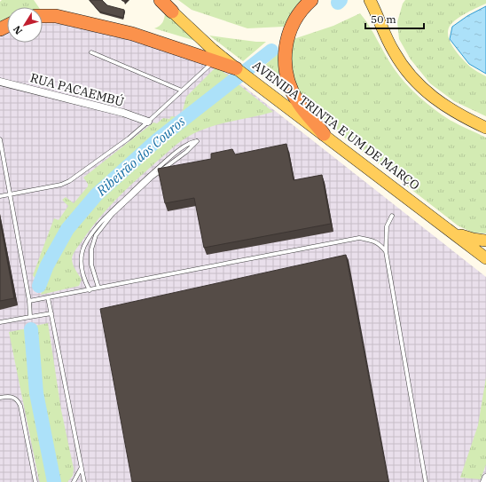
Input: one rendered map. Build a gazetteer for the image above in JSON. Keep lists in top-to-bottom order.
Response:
{
  "streets": {
    "main road": ["AVENIDA TRINTA E UM DE MARÇO"],
    "street": ["RUA PACAEMBÚ"]
  },
  "water": ["Ribeirão dos Couros"],
  "scale_bar": "50 m",
  "north": "bottom left"
}
